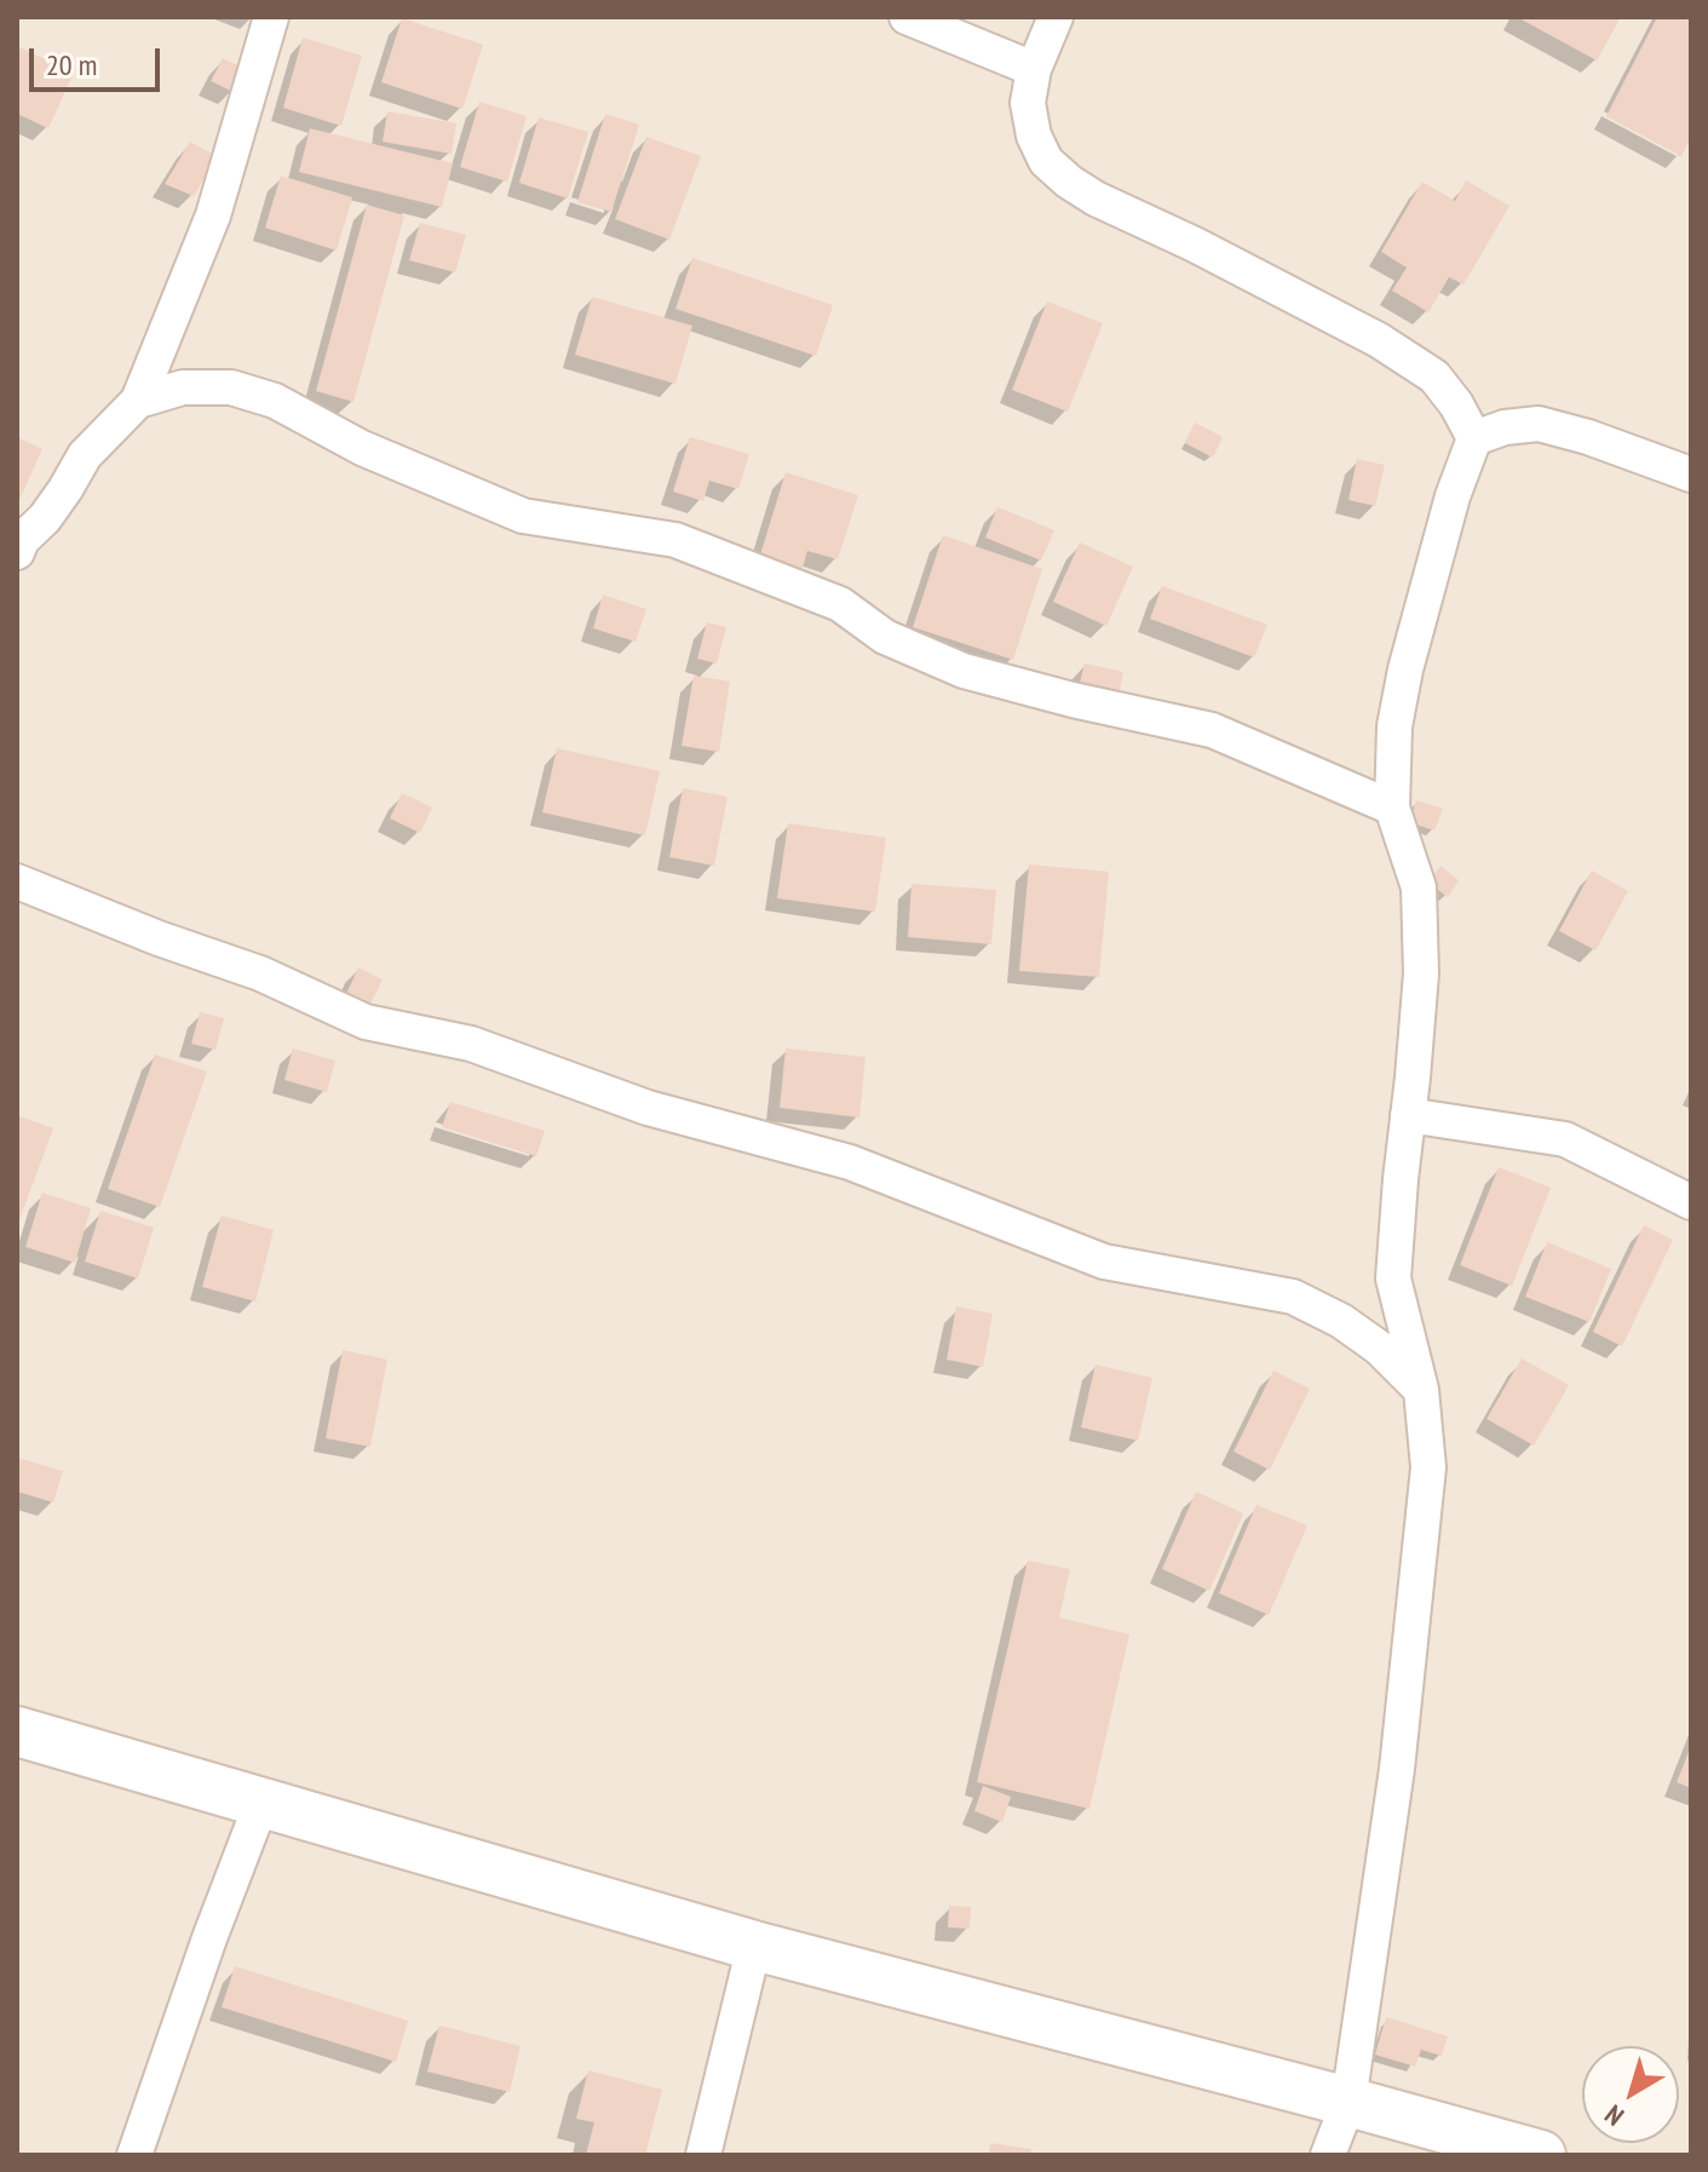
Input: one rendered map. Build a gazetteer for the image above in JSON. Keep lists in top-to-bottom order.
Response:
{
  "scale_bar": "20 m",
  "north": "bottom left"
}
